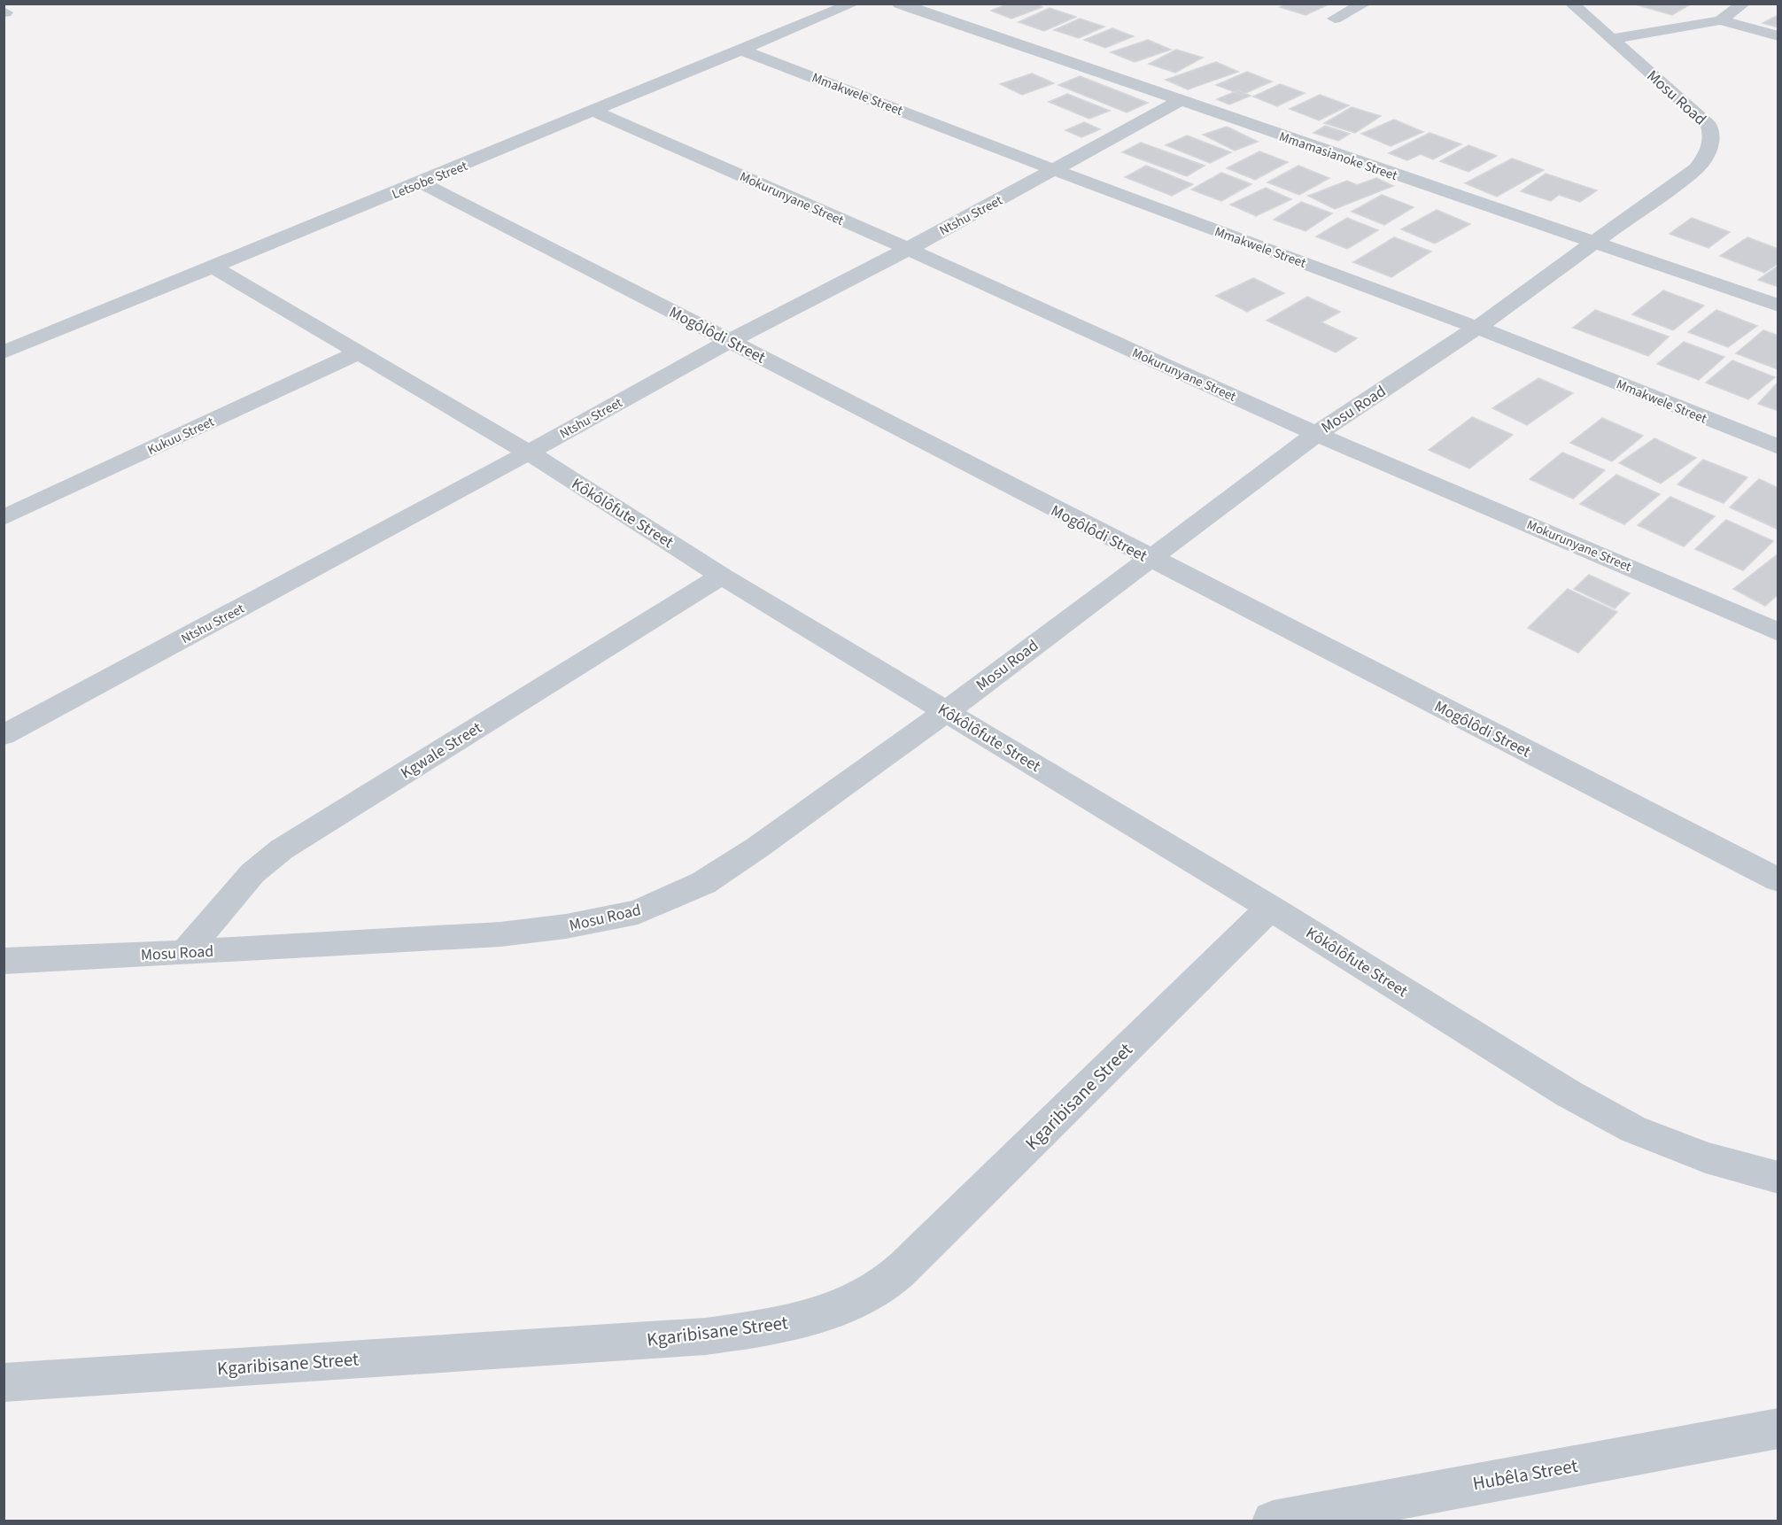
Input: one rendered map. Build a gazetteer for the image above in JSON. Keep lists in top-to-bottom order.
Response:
{
  "streets": {
    "street": [
      "Mmakwele Street",
      "Mosu Road",
      "Mmamasianoke Street",
      "Letsobe Street",
      "Mokurunyane Street",
      "Ntshu Street",
      "Mogôlôdi Street",
      "Kukuu Street",
      "Kôkôlôfute Street",
      "Kgwale Street",
      "Kgaribisane Street",
      "Hubêla Street"
    ]
  },
  "crossings": [
    ["Mmakwele Street", "Mosu Road"],
    ["Mmakwele Street", "Letsobe Street"],
    ["Mmakwele Street", "Ntshu Street"],
    ["Mosu Road", "Mmamasianoke Street"],
    ["Mosu Road", "Mokurunyane Street"],
    ["Mosu Road", "Mogôlôdi Street"],
    ["Mosu Road", "Kôkôlôfute Street"],
    ["Mosu Road", "Kgwale Street"],
    ["Mmamasianoke Street", "Ntshu Street"],
    ["Letsobe Street", "Mokurunyane Street"],
    ["Letsobe Street", "Mogôlôdi Street"],
    ["Letsobe Street", "Kôkôlôfute Street"],
    ["Mokurunyane Street", "Ntshu Street"],
    ["Ntshu Street", "Mogôlôdi Street"],
    ["Ntshu Street", "Kôkôlôfute Street"],
    ["Kukuu Street", "Kôkôlôfute Street"],
    ["Kôkôlôfute Street", "Kgwale Street"],
    ["Kôkôlôfute Street", "Kgaribisane Street"]
  ]
}
